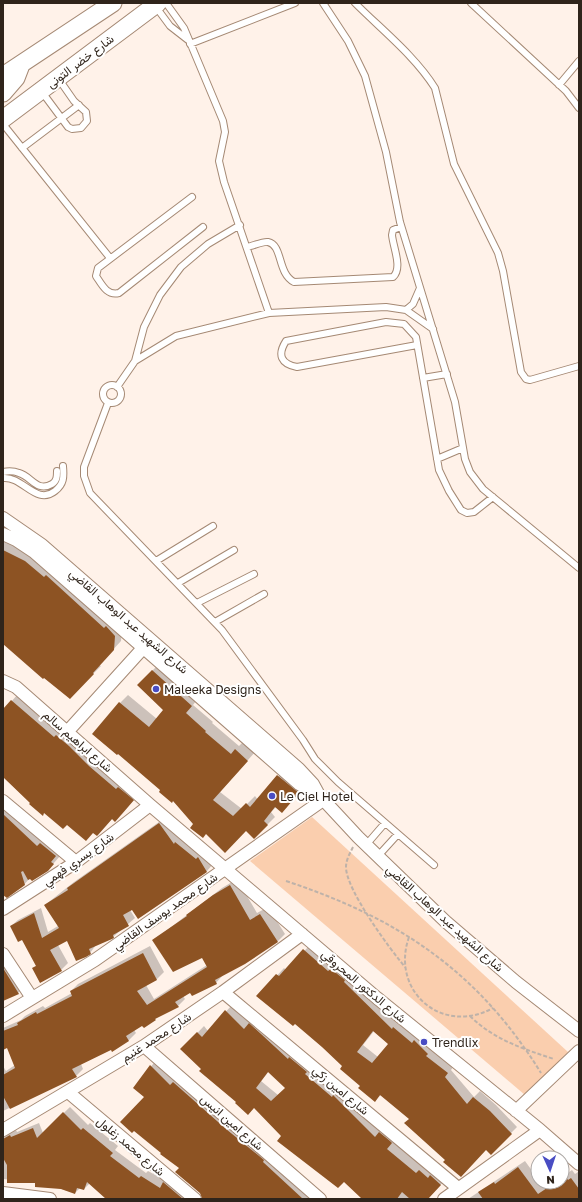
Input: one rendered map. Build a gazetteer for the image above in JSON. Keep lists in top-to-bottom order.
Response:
{
  "streets": {
    "main road": ["شارع خضر التونى"],
    "street": [
      "شارع الشهيد عبد الوهاب القاضي",
      "شارع ابراهيم سالم",
      "شارع يسري فهمي",
      "شارع محمد يوسف القاضي",
      "شارع الدكتور المحروقي",
      "شارع محمد غنيم",
      "شارع امين زكي",
      "شارع امين انيس",
      "شارع محمد زغلول"
    ]
  },
  "crossings": [
    ["شارع الشهيد عبد الوهاب القاضي", "شارع محمد يوسف القاضي"],
    ["شارع ابراهيم سالم", "شارع يسري فهمي"],
    ["شارع ابراهيم سالم", "شارع الدكتور المحروقي"],
    ["شارع يسري فهمي", "شارع الدكتور المحروقي"],
    ["شارع محمد يوسف القاضي", "شارع الدكتور المحروقي"],
    ["شارع الدكتور المحروقي", "شارع محمد غنيم"],
    ["شارع محمد غنيم", "شارع امين زكي"],
    ["شارع محمد غنيم", "شارع امين انيس"],
    ["شارع محمد غنيم", "شارع محمد زغلول"]
  ],
  "places": ["Maleeka Designs", "Le Ciel Hotel", "Trendlix"],
  "north": "bottom"
}
